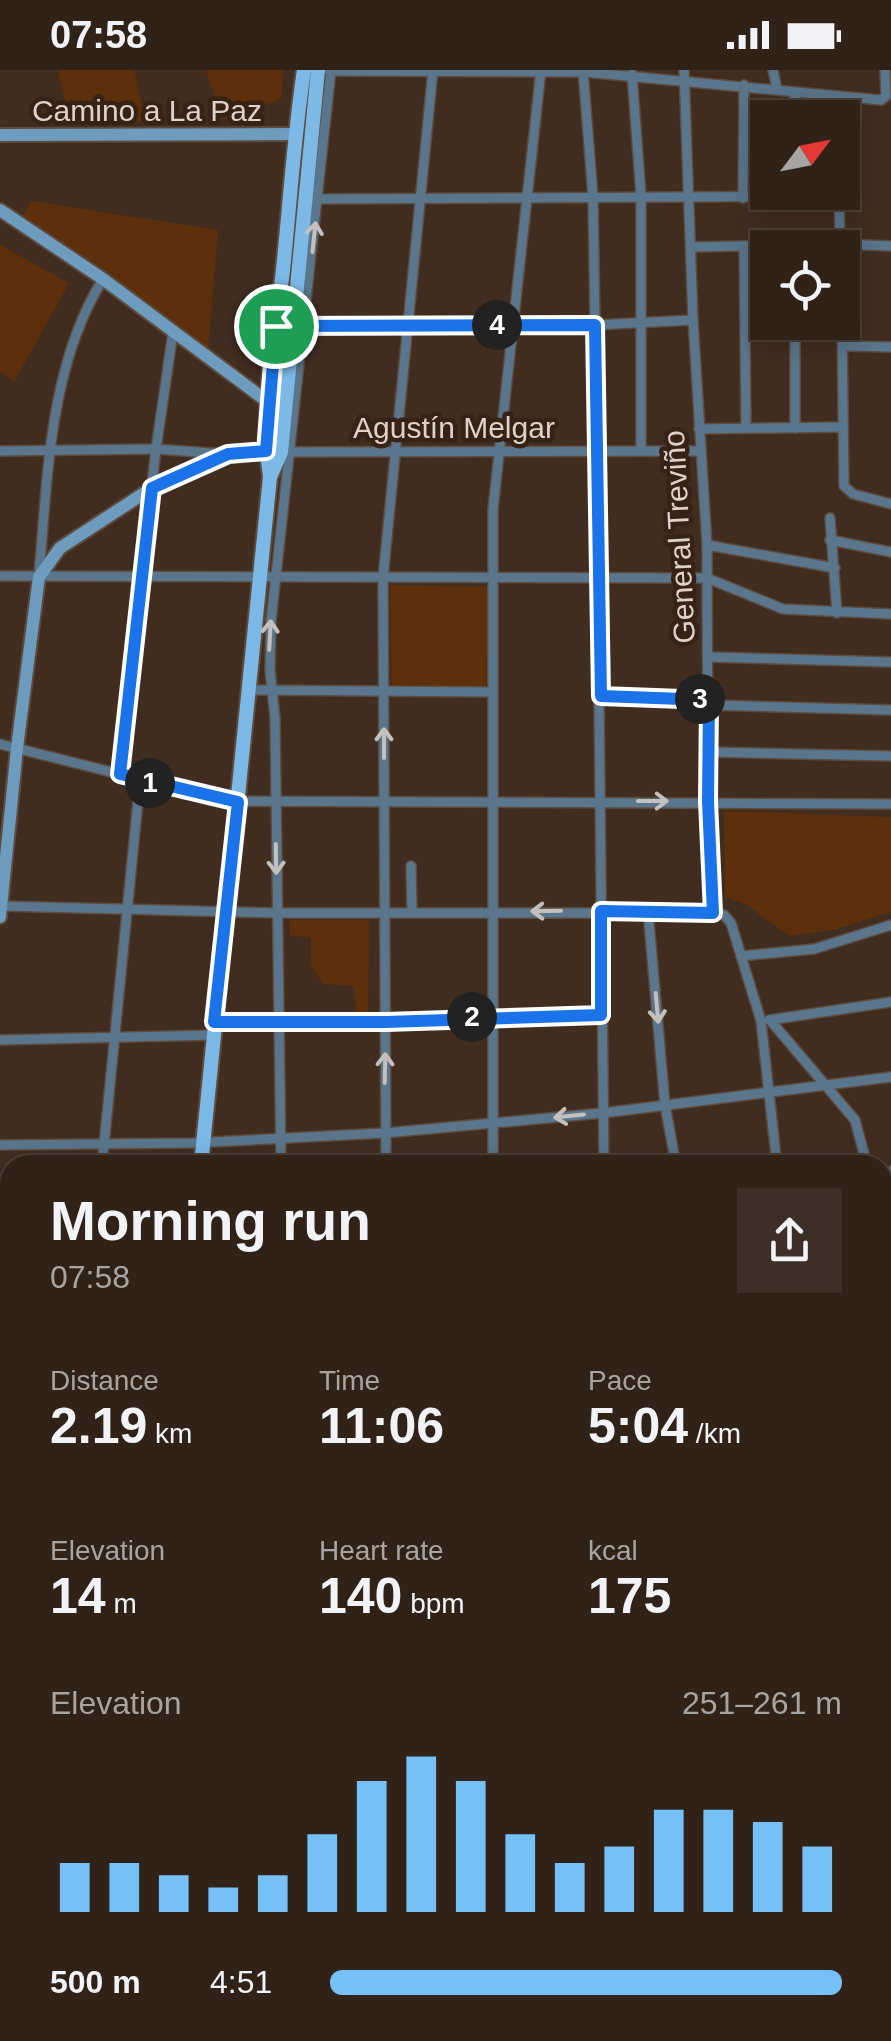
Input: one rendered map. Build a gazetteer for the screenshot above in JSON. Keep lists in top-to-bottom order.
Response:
{
  "streets": {
    "street": ["Camino a La Paz", "Agustín Melgar", "General Treviño"]
  },
  "crossings": [
    ["Agustín Melgar", "General Treviño"]
  ],
  "north": "top right",
  "page": {
    "status": "07:58",
    "pins": [
      "4",
      "3",
      "1",
      "2"
    ],
    "heading": ["Morning run", "07:58"],
    "stats": [
      ["Distance", "2.19 km"],
      ["Time", "11:06"],
      ["Pace", "5:04 /km"],
      ["Elevation", "14 m"],
      ["Heart rate", "140 bpm"],
      ["kcal", "175"]
    ],
    "chart": ["Elevation", "251–261 m"],
    "list": [
      {
        "name": "500 m",
        "note": "4:51"
      }
    ]
  }
}
